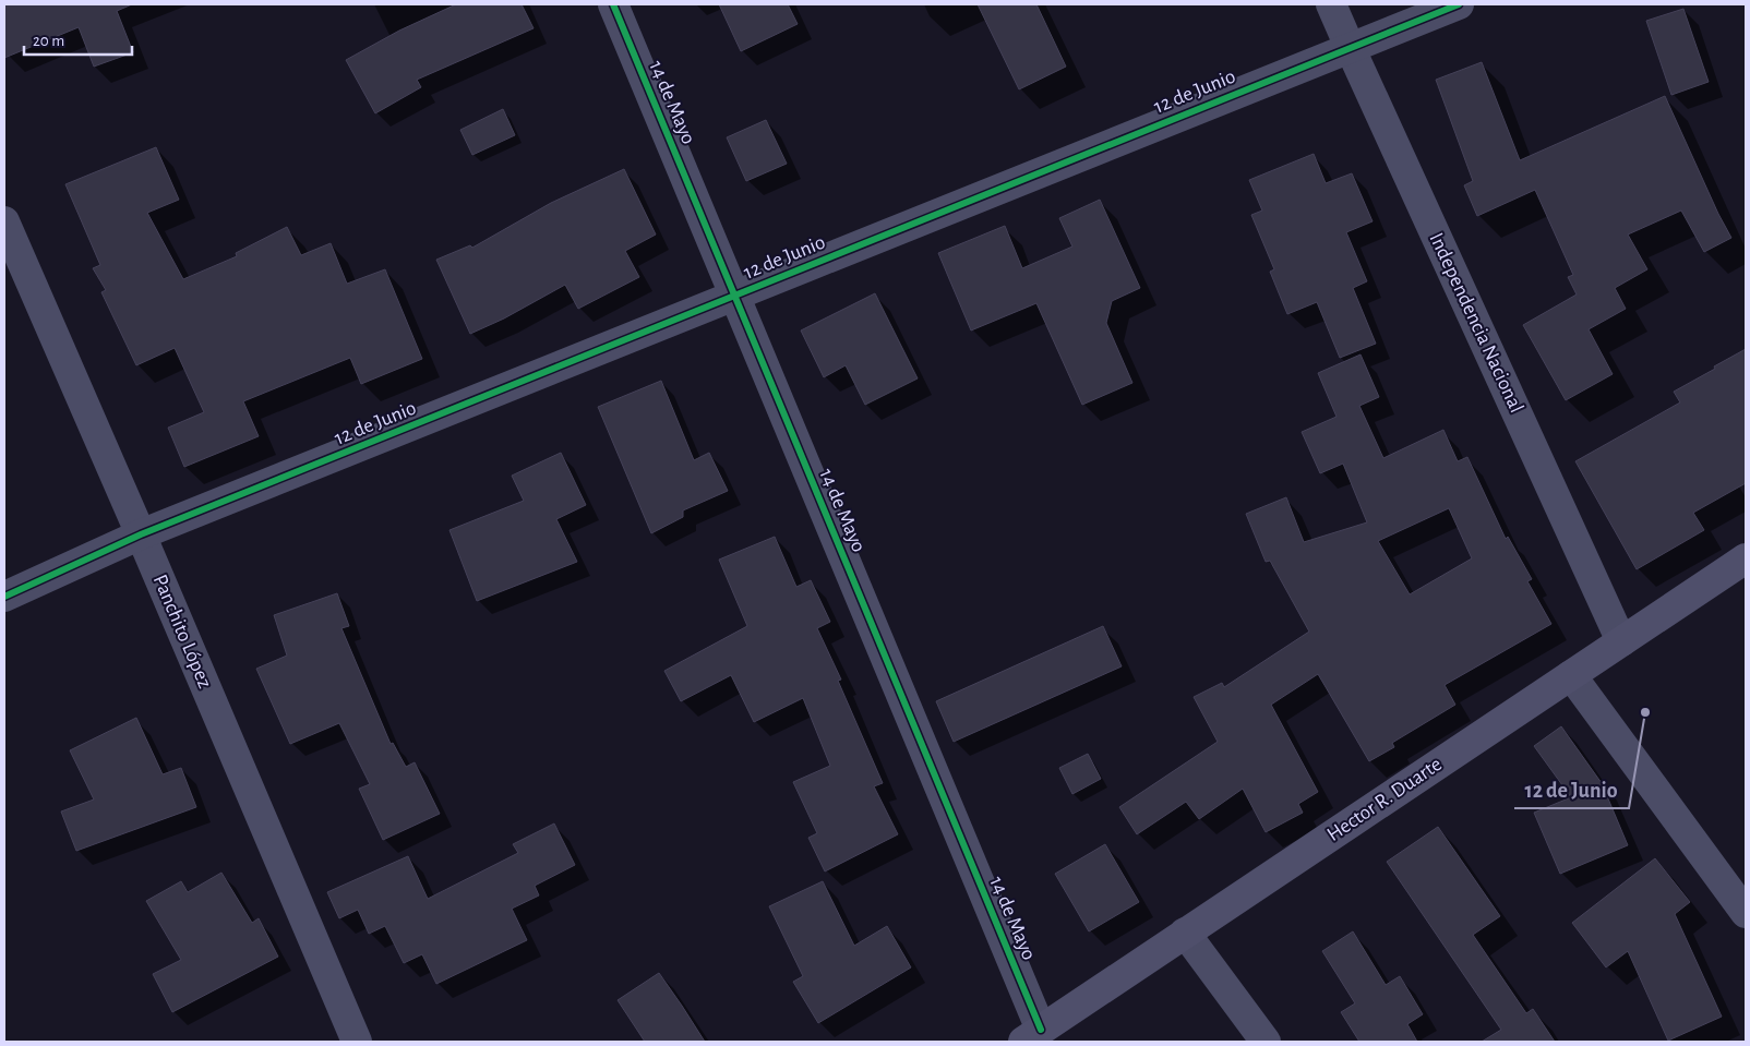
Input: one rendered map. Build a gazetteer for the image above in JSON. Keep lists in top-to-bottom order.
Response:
{
  "streets": {
    "street": [
      "12 de Junio",
      "14 de Mayo",
      "Independencia Nacional",
      "Panchito López",
      "Hector R. Duarte"
    ]
  },
  "crossings": [
    ["12 de Junio", "14 de Mayo"],
    ["12 de Junio", "Independencia Nacional"],
    ["12 de Junio", "Panchito López"],
    ["14 de Mayo", "Hector R. Duarte"],
    ["Independencia Nacional", "Hector R. Duarte"]
  ],
  "places": ["12 de Junio"],
  "scale_bar": "20 m"
}
